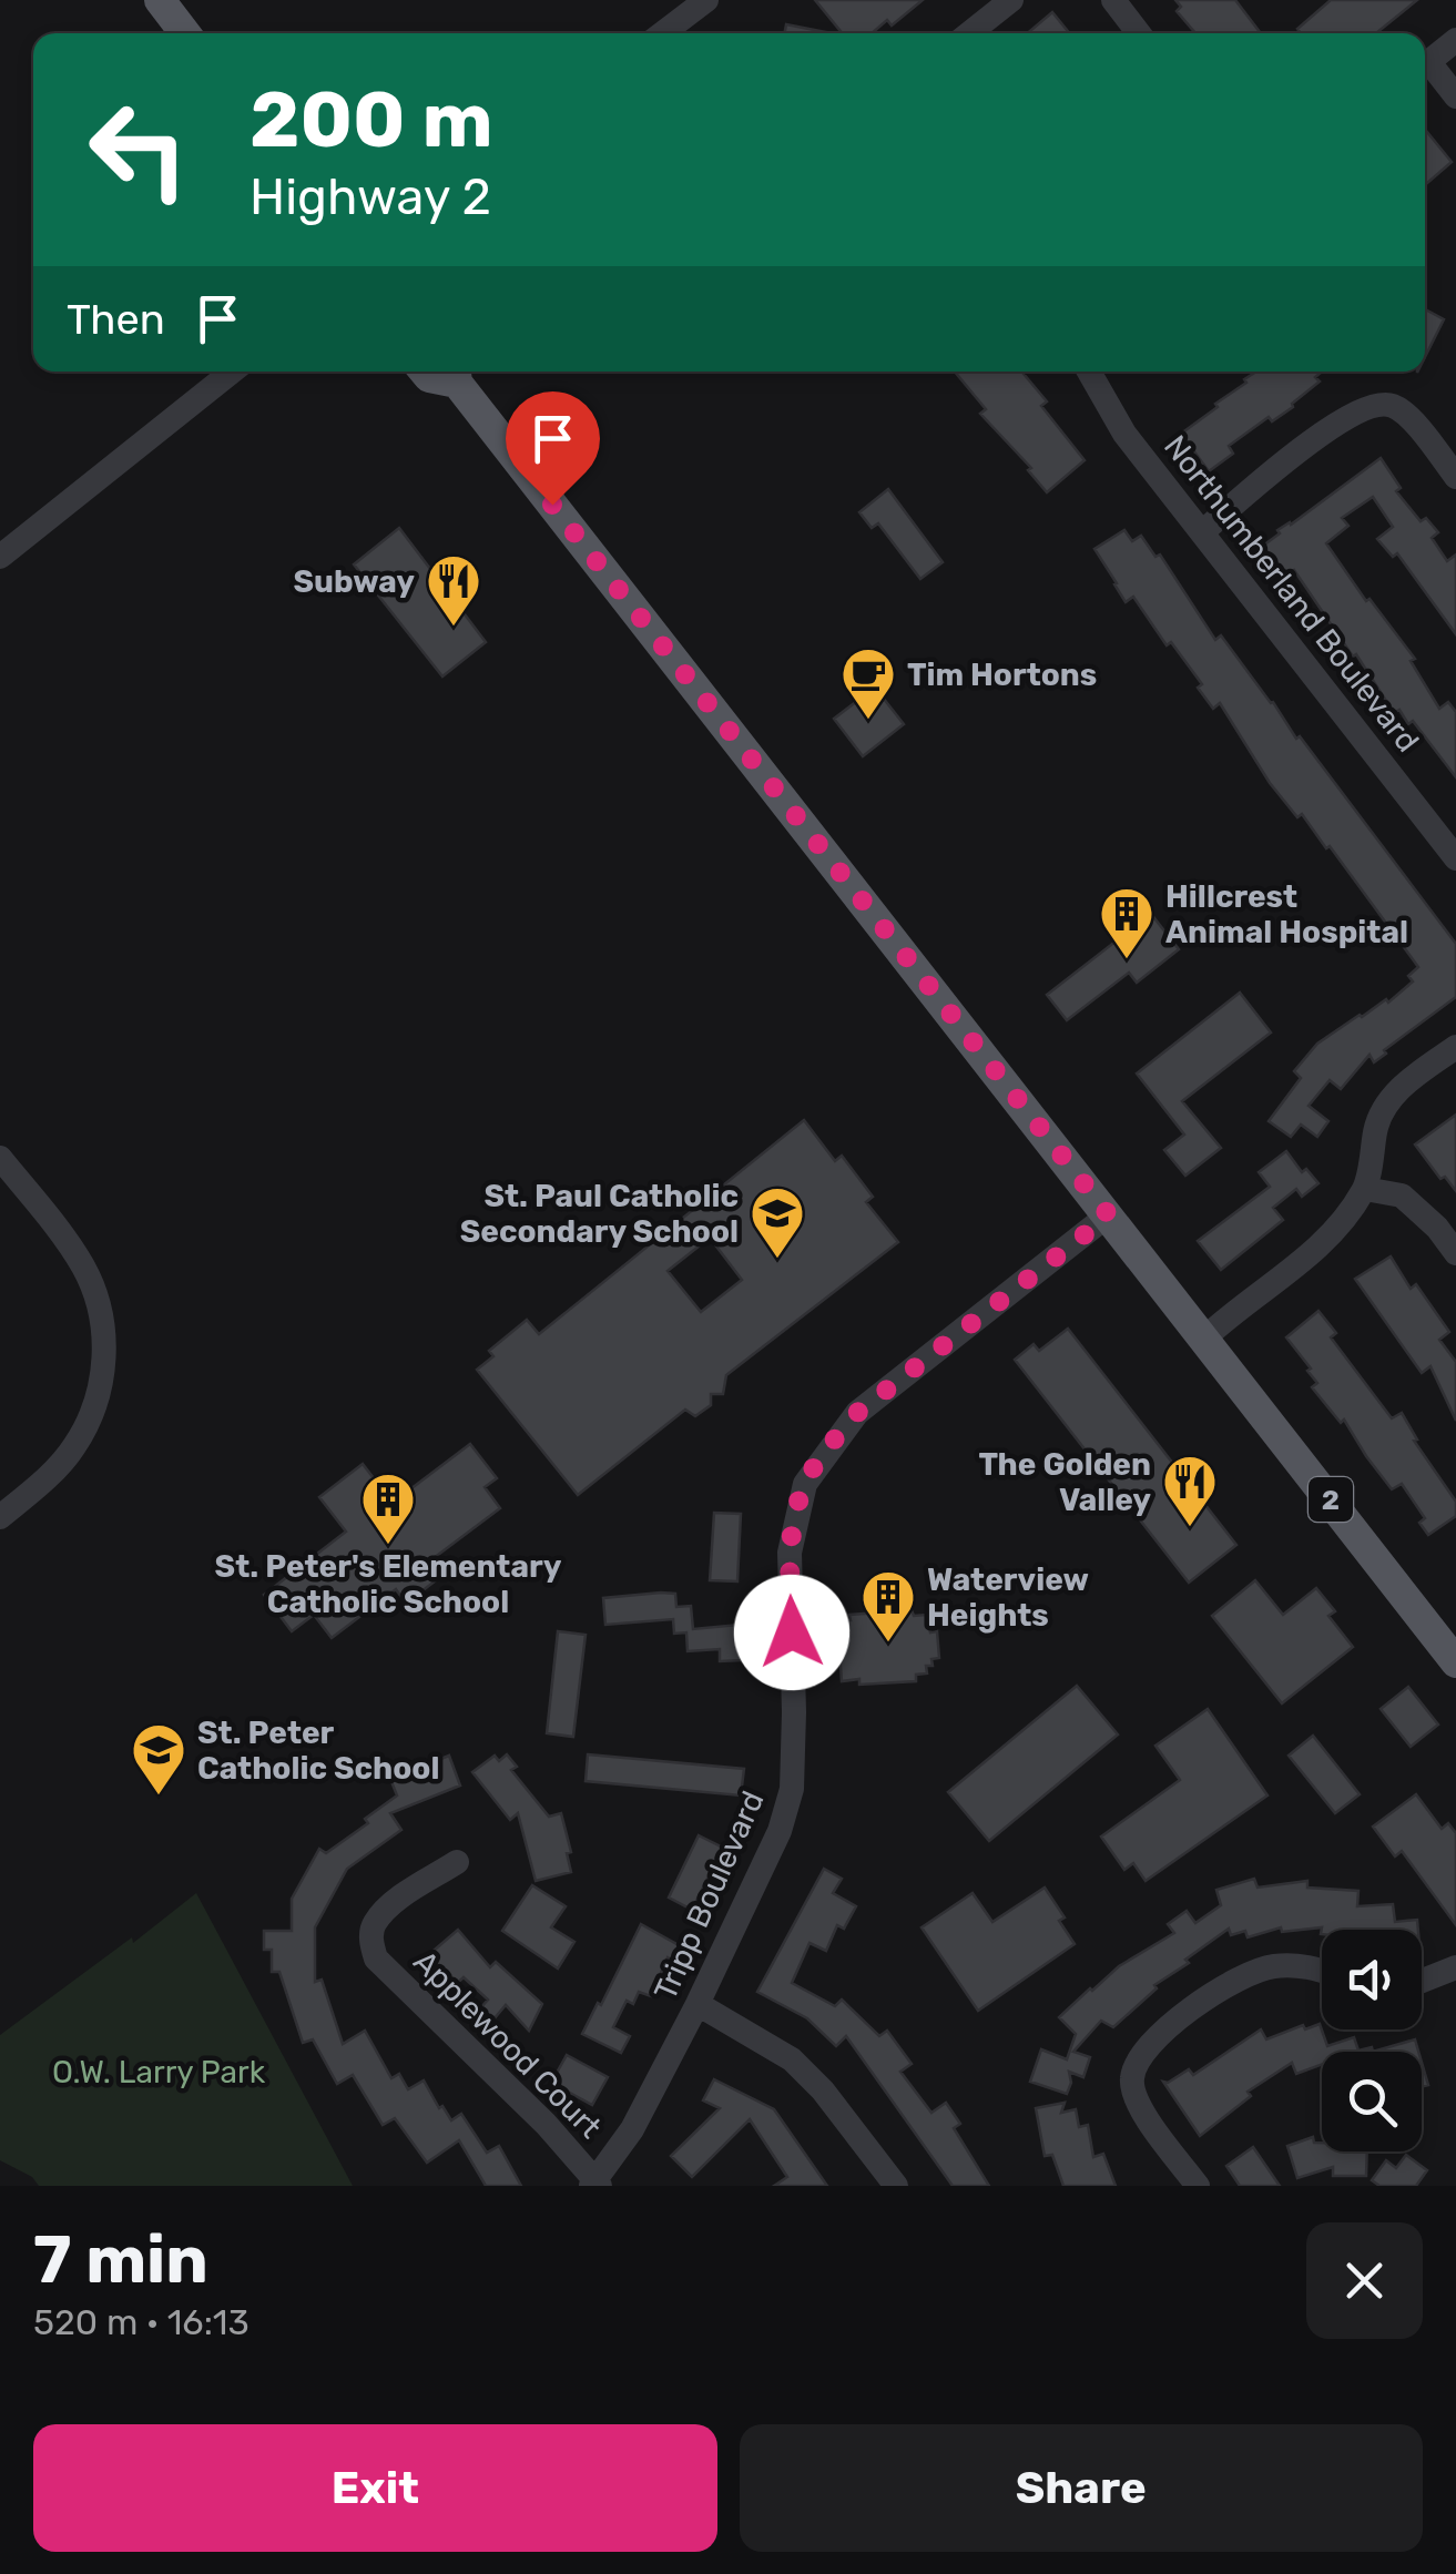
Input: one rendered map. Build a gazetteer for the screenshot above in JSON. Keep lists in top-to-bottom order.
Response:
{
  "streets": {
    "main road": ["2"],
    "street": ["Northumberland Boulevard", "Tripp Boulevard", "Applewood Court"]
  },
  "crossings": [
    ["2", "Tripp Boulevard"],
    ["Tripp Boulevard", "Applewood Court"]
  ],
  "parks": ["O.W. Larry Park"],
  "places": {
    "restaurant": ["Subway", "The Golden Valley"],
    "cafe": ["Tim Hortons"],
    "building": ["Hillcrest Animal Hospital", "St. Peter's Elementary Catholic School", "Waterview Heights"],
    "school or university": ["St. Paul Catholic Secondary School", "St. Peter Catholic School"]
  },
  "page": {
    "turn": ["200 m", "Highway 2"],
    "then": "Then",
    "heading": ["7 min", "520 m · 16:13"],
    "buttons": ["Exit", "Share"]
  }
}
